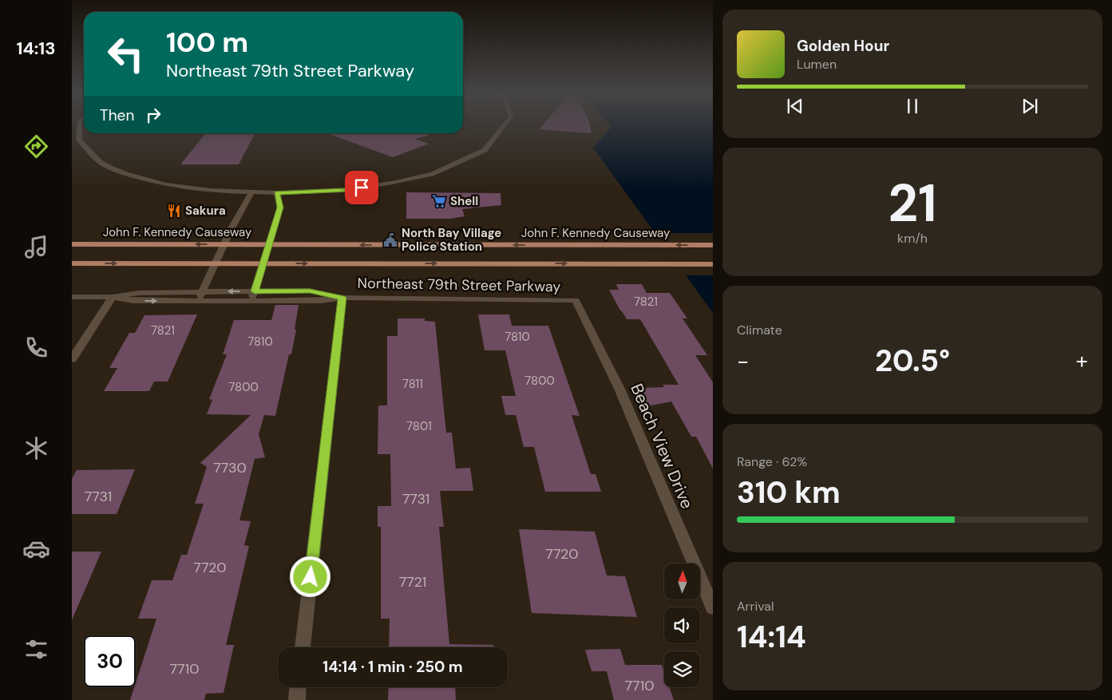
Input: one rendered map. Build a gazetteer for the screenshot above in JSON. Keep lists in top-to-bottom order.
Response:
{
  "streets": {
    "main road": ["John F. Kennedy Causeway"],
    "street": ["Northeast 79th Street Parkway", "Beach View Drive"]
  },
  "crossings": [
    ["Northeast 79th Street Parkway", "Beach View Drive"]
  ],
  "places": {
    "supermarket": ["Shell"],
    "restaurant": ["Sakura"],
    "public building": ["North Bay Village Police Station"]
  },
  "house_numbers": [
    "7821",
    "7821",
    "7810",
    "7810",
    "7800",
    "7811",
    "7800",
    "7801",
    "7730",
    "7731",
    "7731",
    "7720",
    "7720",
    "7721",
    "7710",
    "7710"
  ],
  "north": "top",
  "page": {
    "tabs": "14:13",
    "turn": ["100 m", "Northeast 79th Street Parkway"],
    "song": ["Golden Hour", "Lumen"],
    "then": "Then",
    "tile": [
      ["21", "km/h"],
      "Climate",
      ["Range · 62%", "310 km"],
      ["Arrival", "14:14"]
    ],
    "heat": ["−", "20.5°", "+"],
    "limit": "30",
    "trip": "14:14 · 1 min · 250 m"
  }
}
